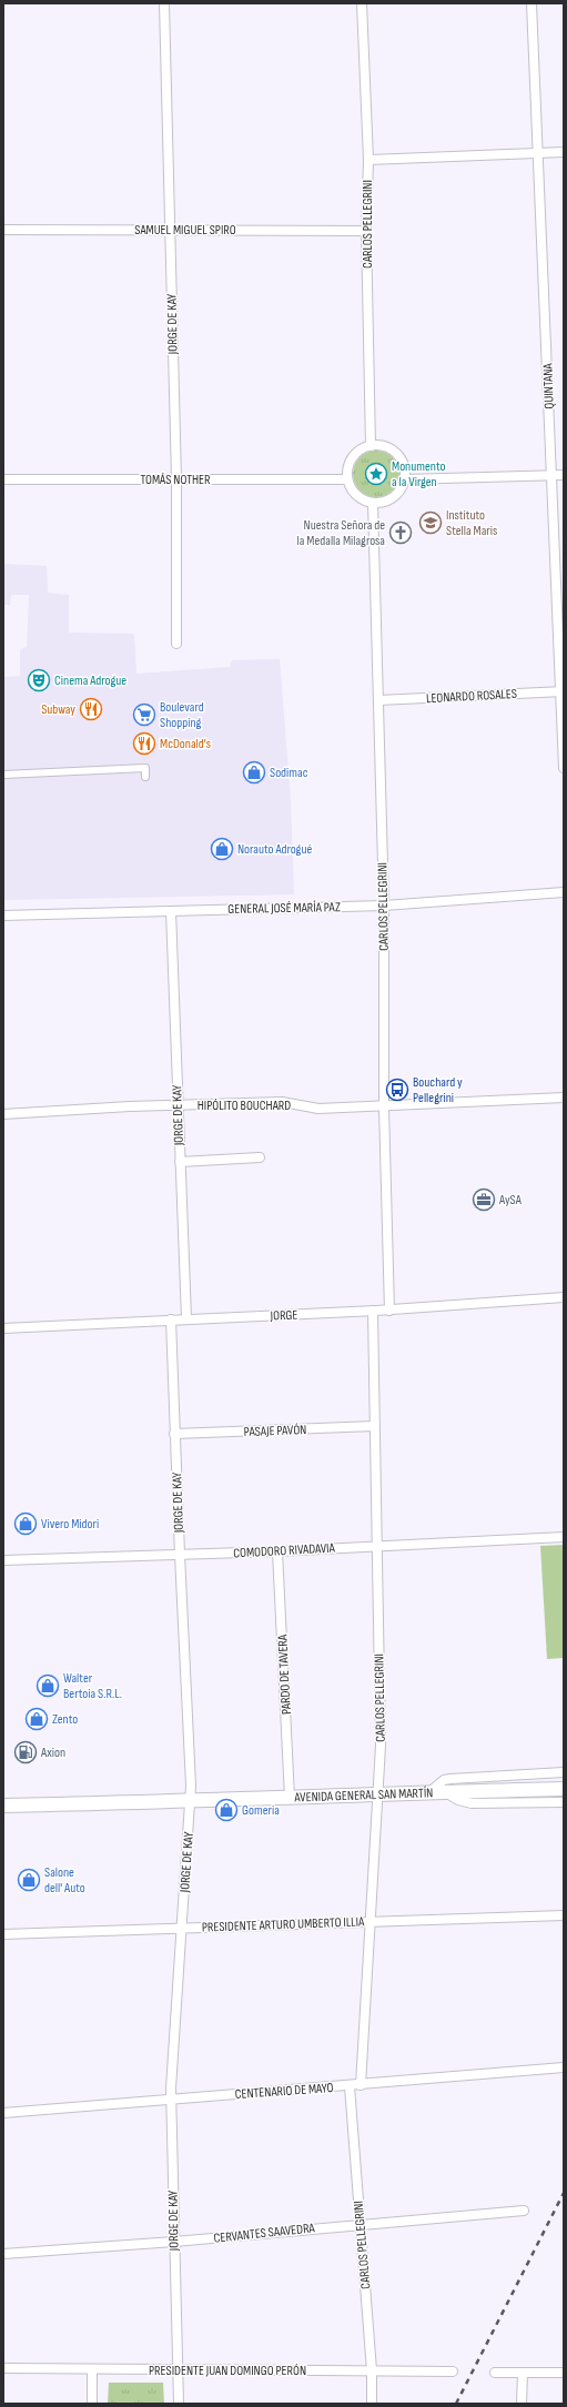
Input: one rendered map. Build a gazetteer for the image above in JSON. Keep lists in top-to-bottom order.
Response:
{
  "streets": {
    "main road": ["AVENIDA GENERAL SAN MARTÍN"],
    "street": [
      "CARLOS PELLEGRINI",
      "SAMUEL MIGUEL SPIRO",
      "JORGE DE KAY",
      "QUINTANA",
      "TOMÁS NOTHER",
      "LEONARDO ROSALES",
      "GENERAL JOSÉ MARÍA PAZ",
      "HIPÓLITO BOUCHARD",
      "JORGE",
      "PASAJE PAVÓN",
      "COMODORO RIVADAVIA",
      "PARDO DE TAVERA",
      "PRESIDENTE ARTURO UMBERTO ILLIA",
      "CENTENARIO DE MAYO",
      "CERVANTES SAAVEDRA",
      "PRESIDENTE JUAN DOMINGO PERÓN"
    ]
  },
  "crossings": [
    ["CARLOS PELLEGRINI", "SAMUEL MIGUEL SPIRO"],
    ["CARLOS PELLEGRINI", "TOMÁS NOTHER"],
    ["CARLOS PELLEGRINI", "LEONARDO ROSALES"],
    ["CARLOS PELLEGRINI", "GENERAL JOSÉ MARÍA PAZ"],
    ["CARLOS PELLEGRINI", "HIPÓLITO BOUCHARD"],
    ["CARLOS PELLEGRINI", "JORGE"],
    ["CARLOS PELLEGRINI", "PASAJE PAVÓN"],
    ["CARLOS PELLEGRINI", "COMODORO RIVADAVIA"],
    ["CARLOS PELLEGRINI", "AVENIDA GENERAL SAN MARTÍN"],
    ["CARLOS PELLEGRINI", "PRESIDENTE ARTURO UMBERTO ILLIA"],
    ["CARLOS PELLEGRINI", "CENTENARIO DE MAYO"],
    ["CARLOS PELLEGRINI", "CERVANTES SAAVEDRA"],
    ["CARLOS PELLEGRINI", "PRESIDENTE JUAN DOMINGO PERÓN"],
    ["SAMUEL MIGUEL SPIRO", "JORGE DE KAY"],
    ["JORGE DE KAY", "TOMÁS NOTHER"],
    ["JORGE DE KAY", "GENERAL JOSÉ MARÍA PAZ"],
    ["JORGE DE KAY", "HIPÓLITO BOUCHARD"],
    ["JORGE DE KAY", "JORGE"],
    ["JORGE DE KAY", "PASAJE PAVÓN"],
    ["JORGE DE KAY", "COMODORO RIVADAVIA"],
    ["JORGE DE KAY", "AVENIDA GENERAL SAN MARTÍN"],
    ["JORGE DE KAY", "PRESIDENTE ARTURO UMBERTO ILLIA"],
    ["JORGE DE KAY", "CENTENARIO DE MAYO"],
    ["JORGE DE KAY", "CERVANTES SAAVEDRA"],
    ["JORGE DE KAY", "PRESIDENTE JUAN DOMINGO PERÓN"],
    ["QUINTANA", "LEONARDO ROSALES"],
    ["COMODORO RIVADAVIA", "PARDO DE TAVERA"],
    ["PARDO DE TAVERA", "AVENIDA GENERAL SAN MARTÍN"]
  ],
  "places": {
    "place": ["Monumento a la Virgen"],
    "school or university": ["Instituto Stella Maris"],
    "church": ["Nuestra Señora de la Medalla Milagrosa"],
    "theatre": ["Cinema Adrogue"],
    "restaurant": ["Subway", "McDonald's"],
    "supermarket": ["Boulevard Shopping"],
    "shop": [
      "Sodimac",
      "Norauto Adrogué",
      "Vivero Midori",
      "Walter Bertoia S.R.L.",
      "Zento",
      "Gomeria",
      "Salone dell' Auto"
    ],
    "bus stop": ["Bouchard y Pellegrini"],
    "office": ["AySA"],
    "fuel station": ["Axion"]
  }
}
